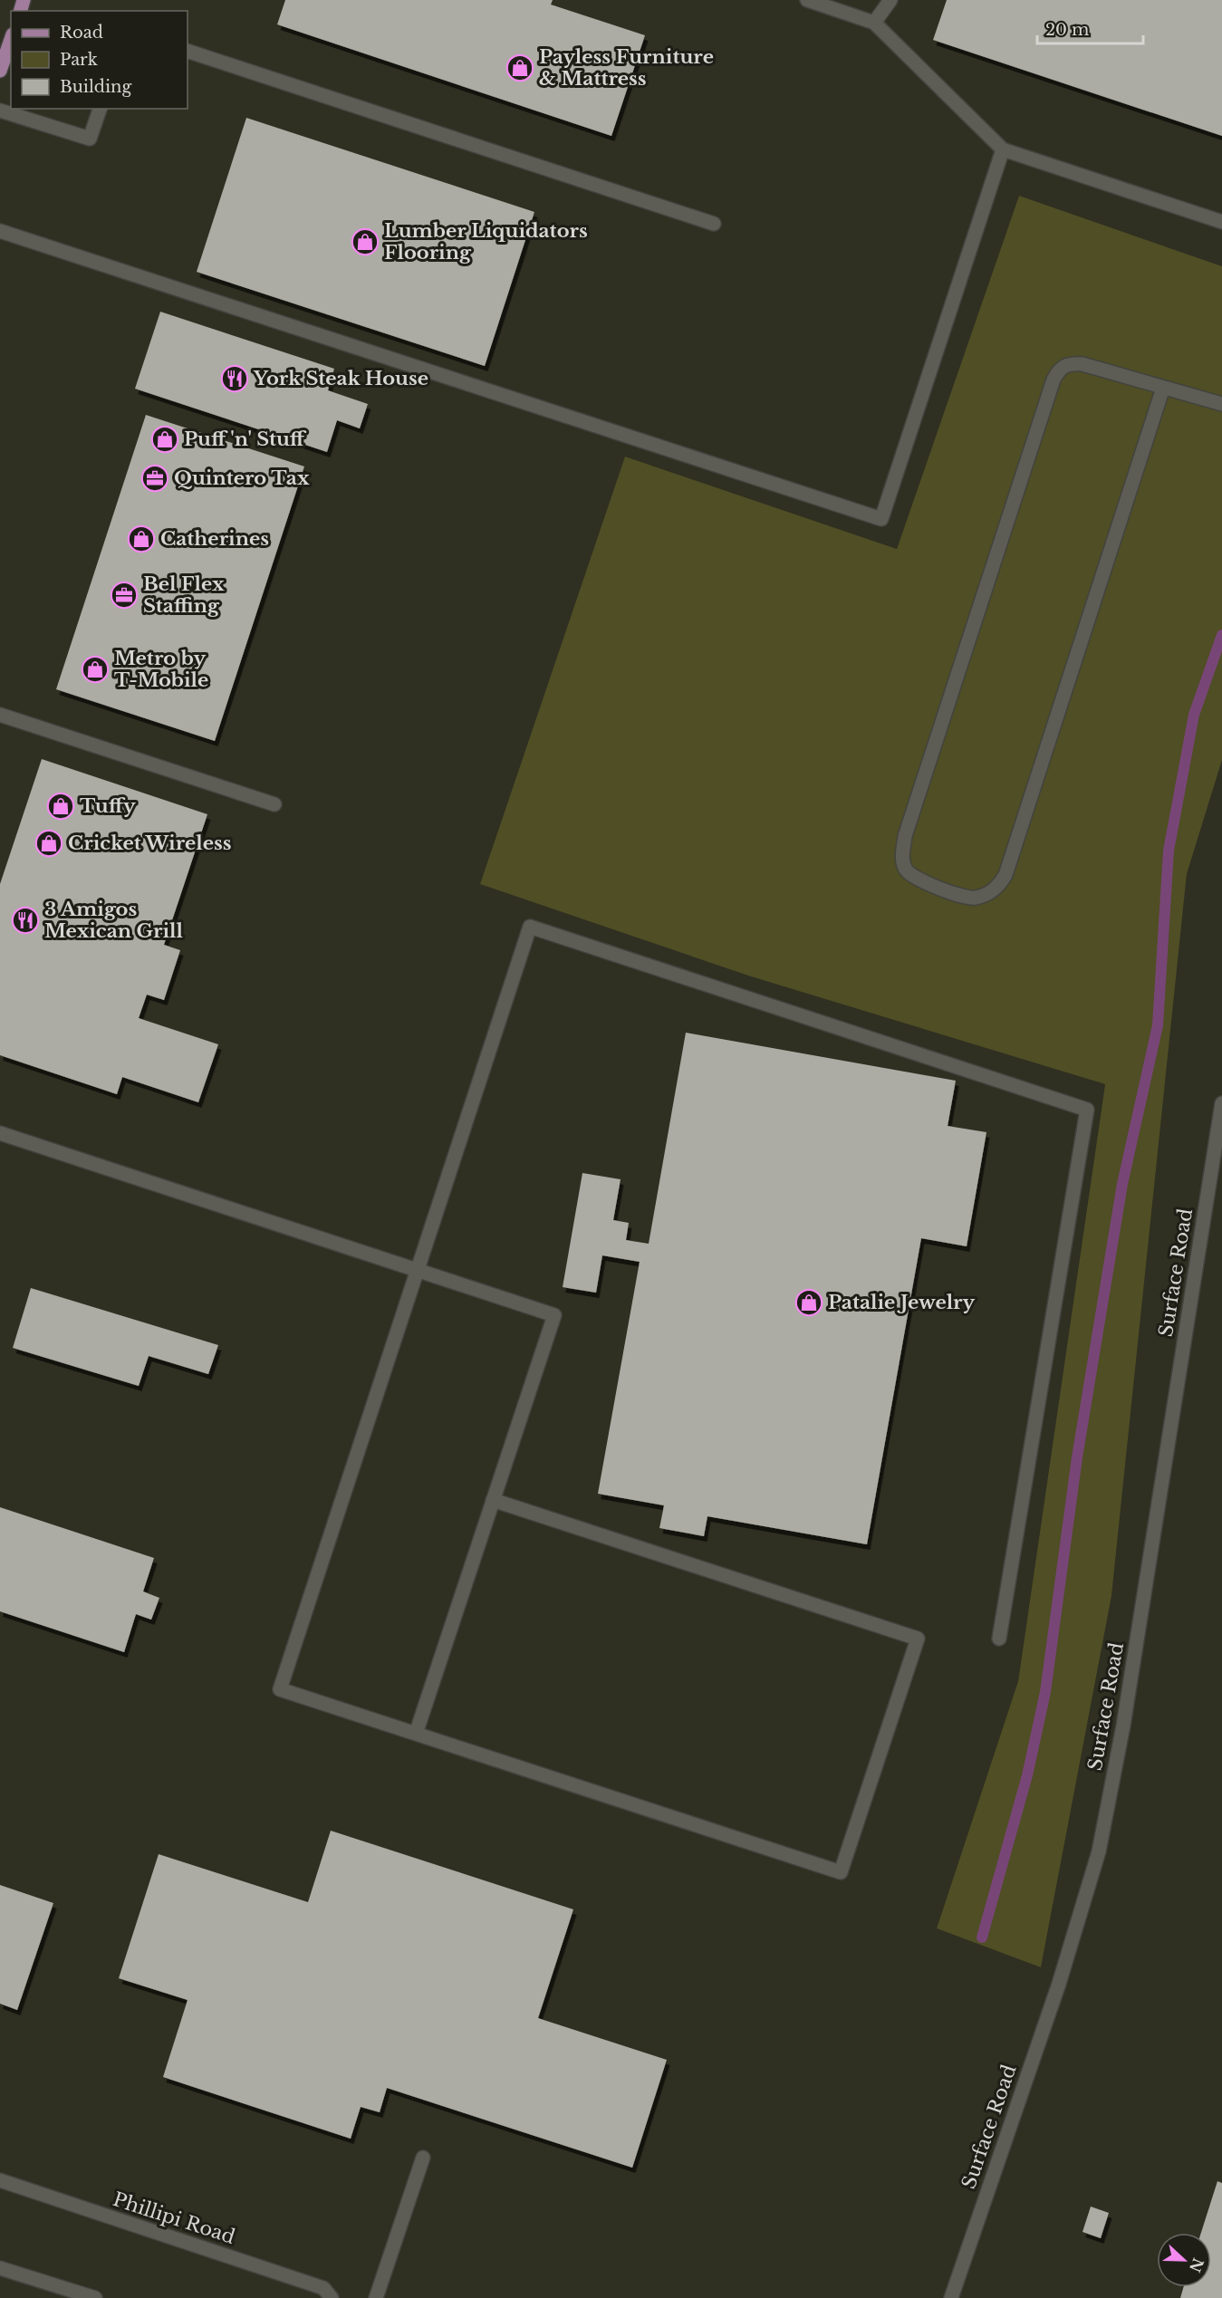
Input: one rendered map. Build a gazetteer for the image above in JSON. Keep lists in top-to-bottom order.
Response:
{
  "streets": {
    "street": ["Surface Road", "Phillipi Road"]
  },
  "places": {
    "shop": [
      "Payless Furniture & Mattress",
      "Lumber Liquidators Flooring",
      "Puff 'n' Stuff",
      "Catherines",
      "Metro by T-Mobile",
      "Tuffy",
      "Cricket Wireless",
      "Patalie Jewelry"
    ],
    "restaurant": ["York Steak House", "3 Amigos Mexican Grill"],
    "office": ["Quintero Tax", "Bel Flex Staffing"]
  },
  "legend": ["Road", "Park", "Building"],
  "scale_bar": "20 m",
  "north": "right"
}
